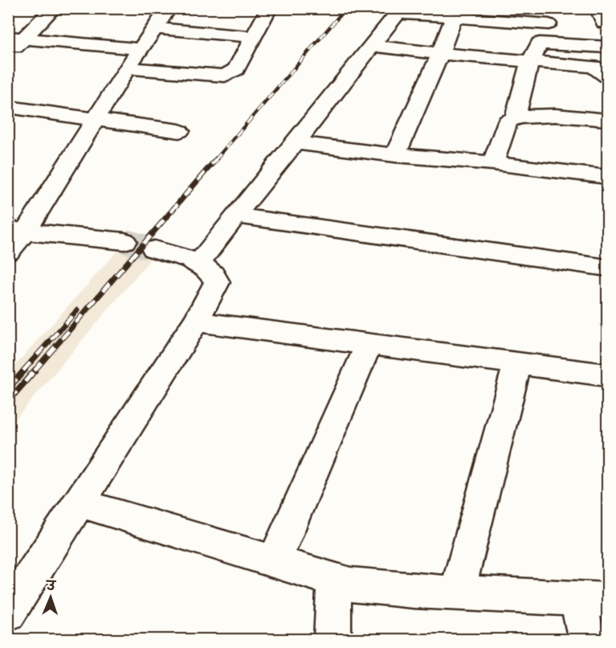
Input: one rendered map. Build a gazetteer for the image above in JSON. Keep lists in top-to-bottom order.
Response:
{
  "north": "top"
}
